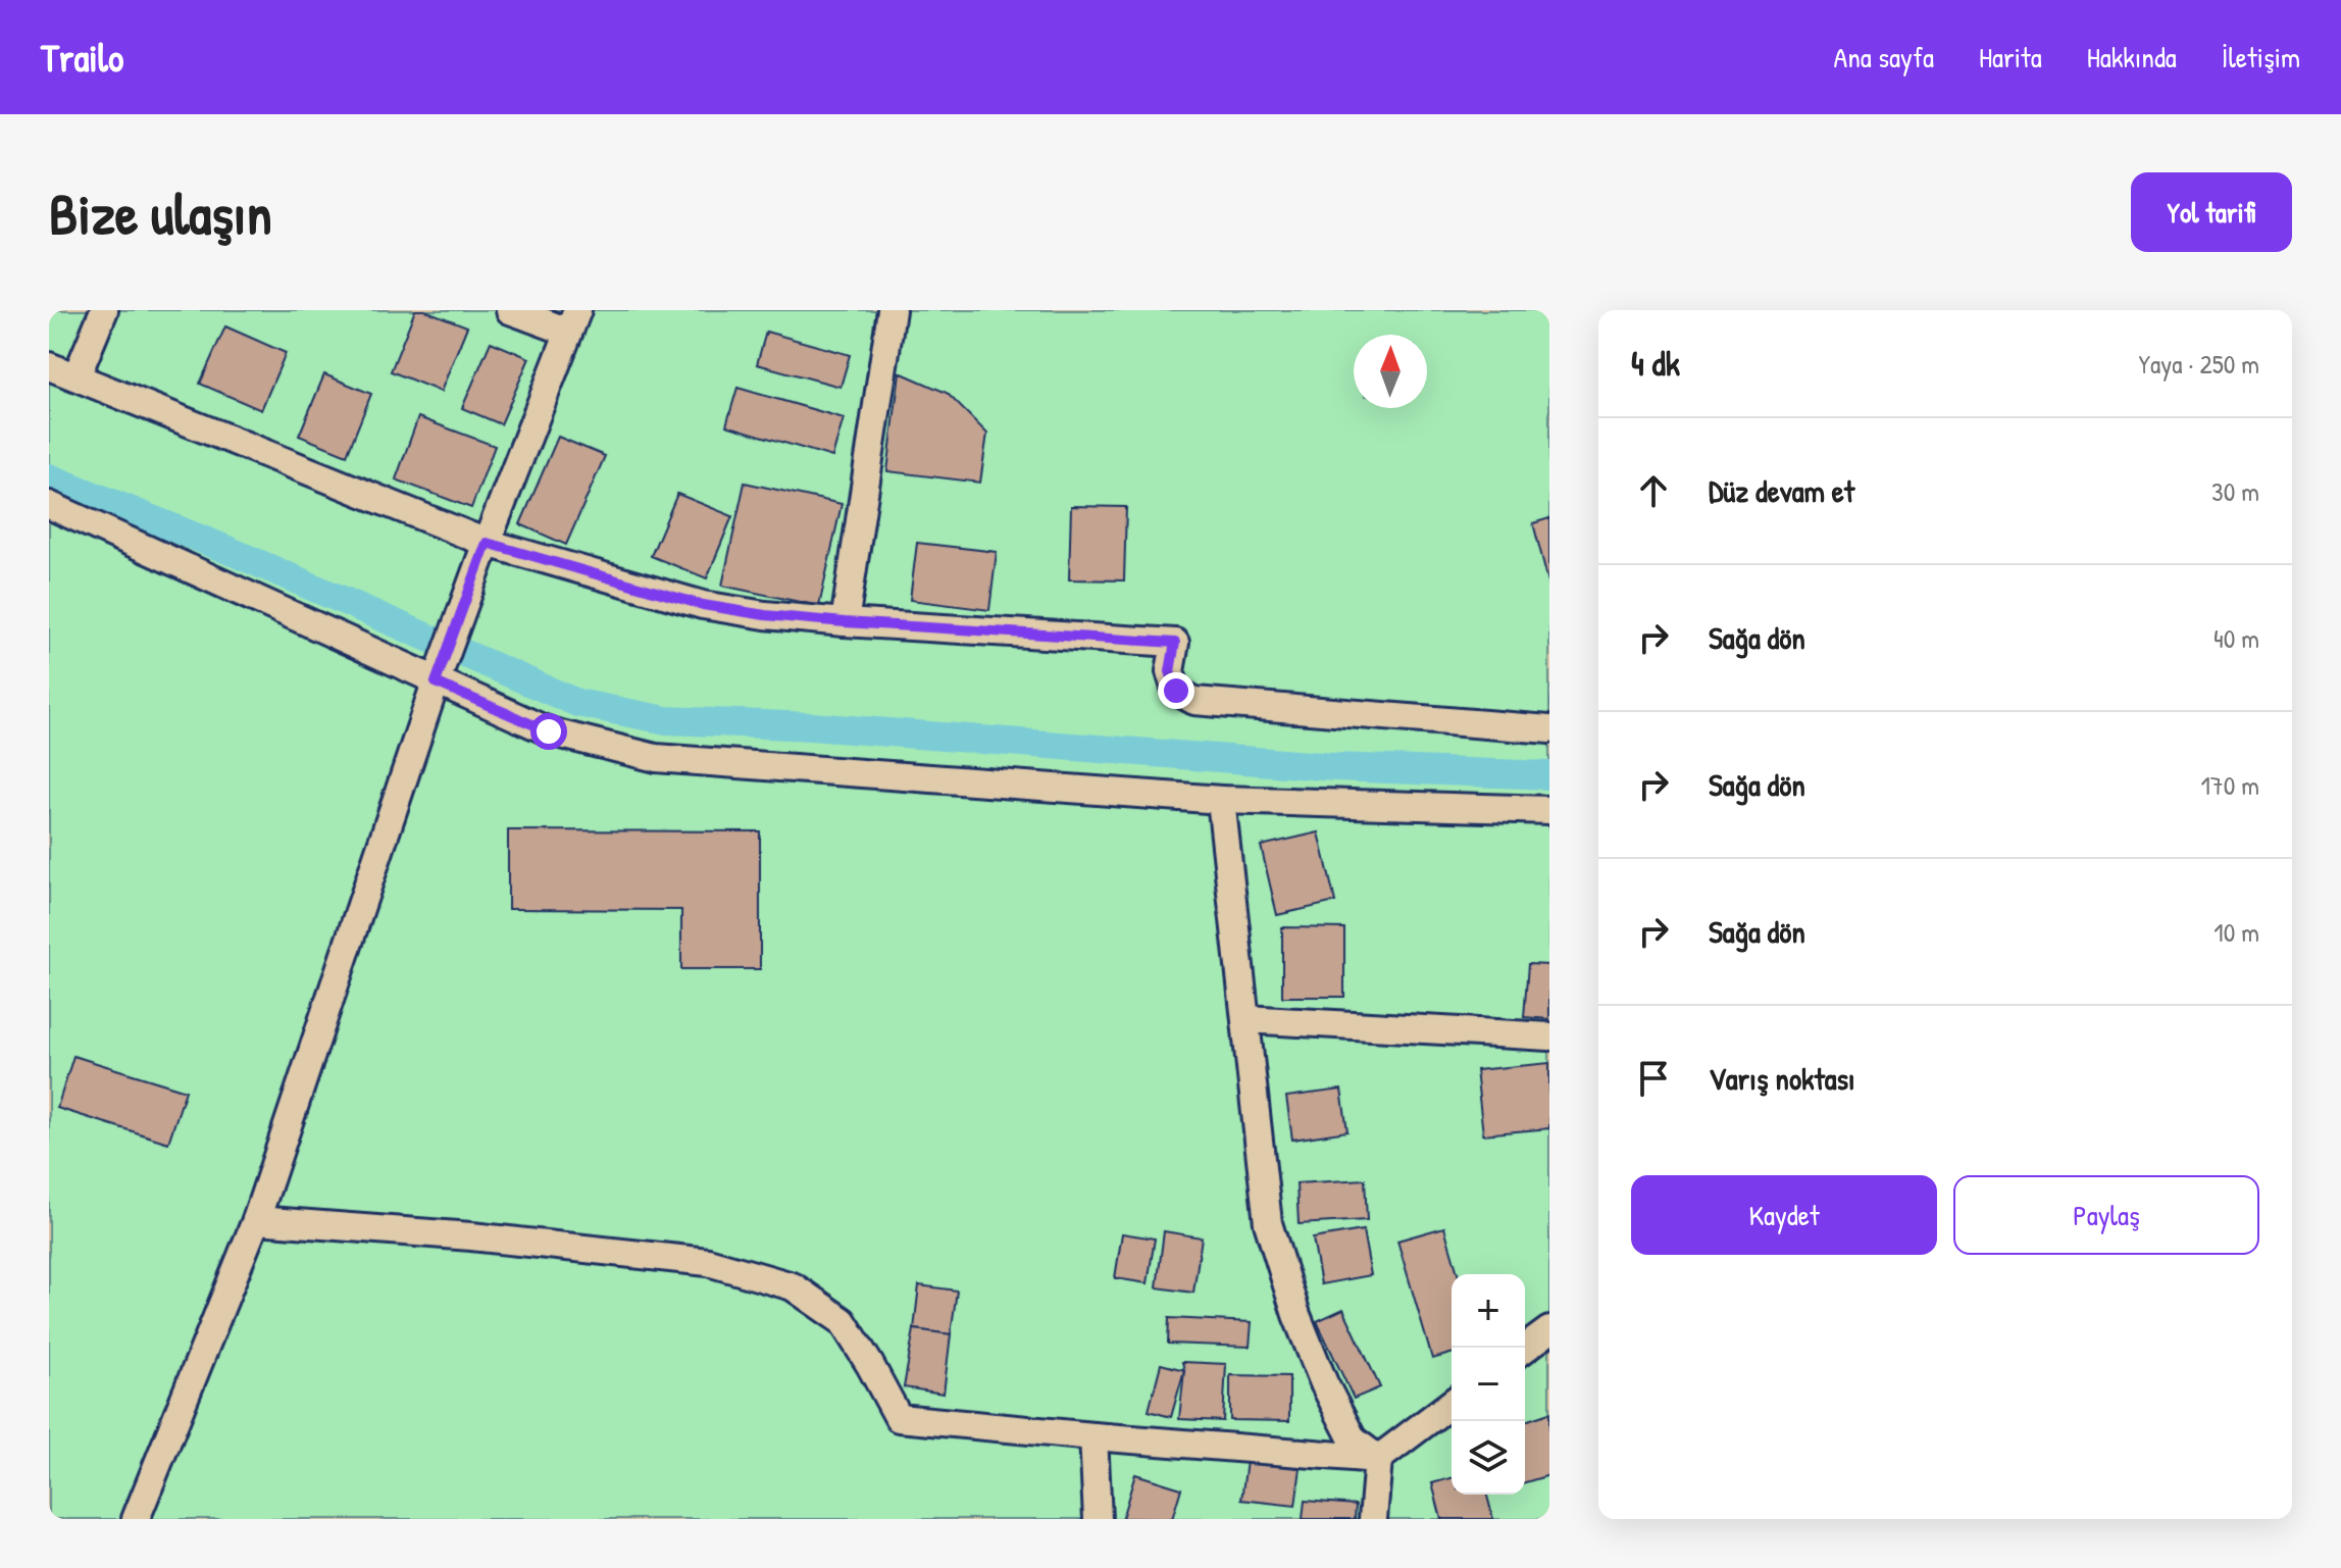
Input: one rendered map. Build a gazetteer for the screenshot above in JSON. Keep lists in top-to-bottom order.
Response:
{
  "north": "top",
  "page": {
    "header": "Trailo",
    "nav": [
      "Ana sayfa",
      "Harita",
      "Hakkında",
      "İletişim"
    ],
    "buttons": [
      "Yol tarifi",
      ["Kaydet", "Paylaş"]
    ],
    "title": "Bize ulaşın",
    "heading": ["4 dk", "Yaya · 250 m"],
    "list": [
      ["Düz devam et", "30 m"],
      ["Sağa dön", "40 m"],
      ["Sağa dön", "170 m"],
      ["Sağa dön", "10 m"],
      "Varış noktası"
    ],
    "map_buttons": ["+", "−"]
  }
}
